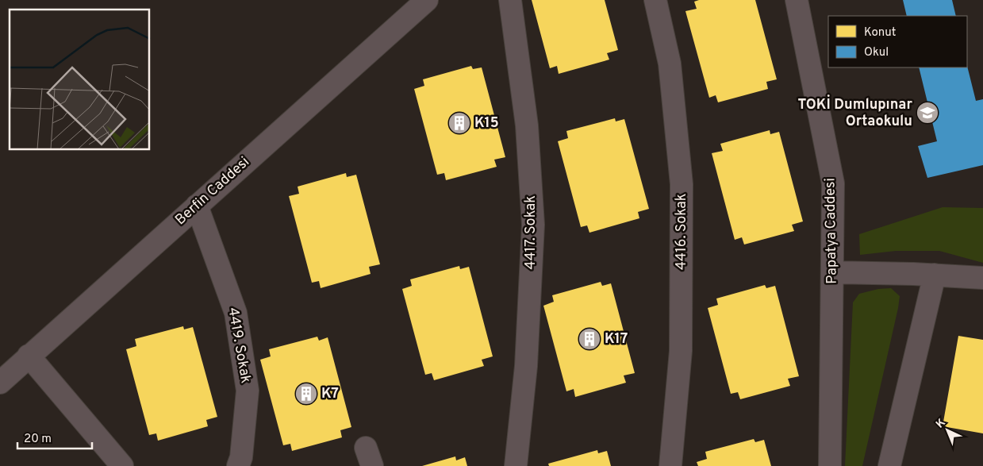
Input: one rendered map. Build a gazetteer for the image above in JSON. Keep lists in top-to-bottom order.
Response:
{
  "streets": {
    "street": [
      "Berfin Caddesi",
      "Papatya Caddesi",
      "4416. Sokak",
      "4417. Sokak",
      "4419. Sokak"
    ]
  },
  "crossings": [
    ["Berfin Caddesi", "4419. Sokak"]
  ],
  "places": {
    "school or university": ["TOKİ Dumlupınar Ortaokulu"],
    "building": ["K15", "K17", "K7"]
  },
  "legend": ["Konut", "Okul"],
  "scale_bar": "20 m",
  "north": "top left"
}
